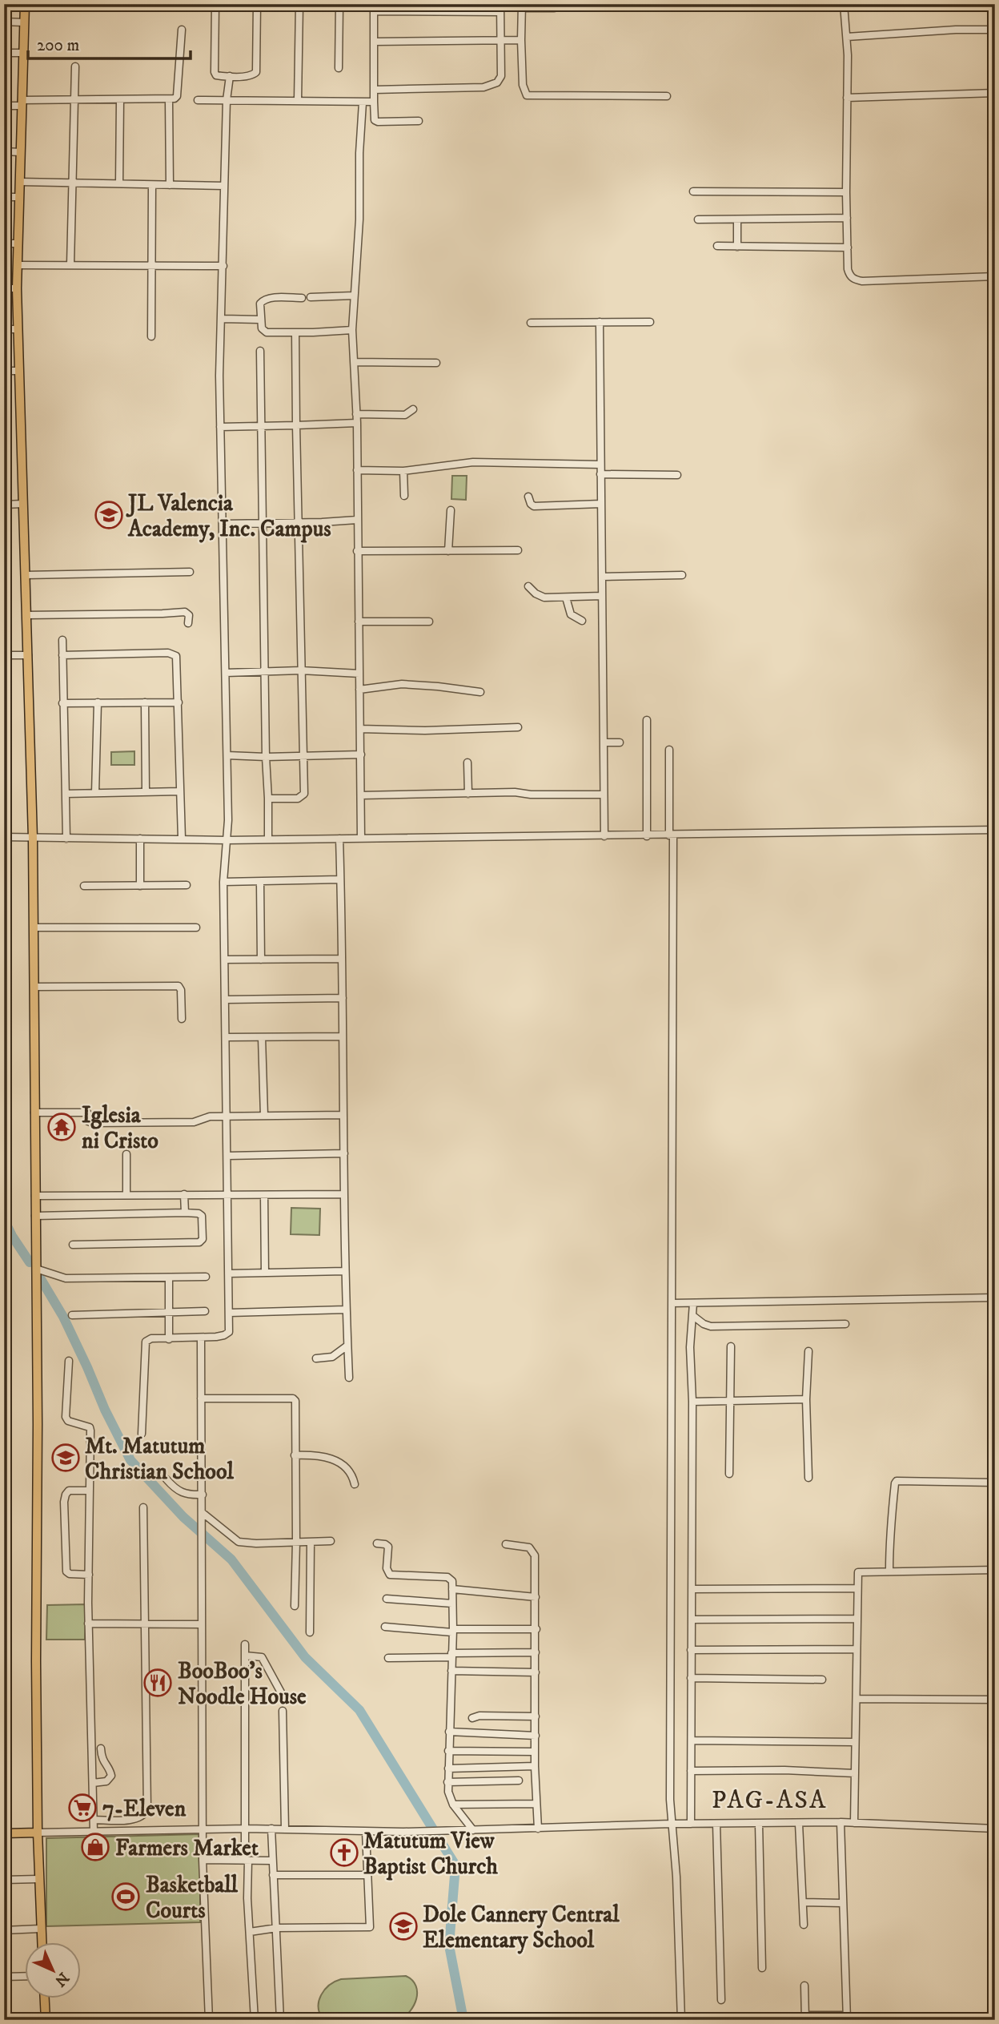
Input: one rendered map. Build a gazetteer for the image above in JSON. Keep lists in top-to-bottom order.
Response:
{
  "districts": ["PAG-ASA"],
  "places": {
    "school or university": ["JL Valencia Academy, Inc. Campus", "Mt. Matutum Christian School", "Dole Cannery Central Elementary School"],
    "temple": ["Iglesia ni Cristo"],
    "restaurant": ["BooBoo's Noodle House"],
    "supermarket": ["7-Eleven"],
    "shop": ["Farmers Market"],
    "church": ["Matutum View Baptist Church"],
    "sports": ["Basketball Courts"]
  },
  "scale_bar": "200 m",
  "north": "bottom right"
}
